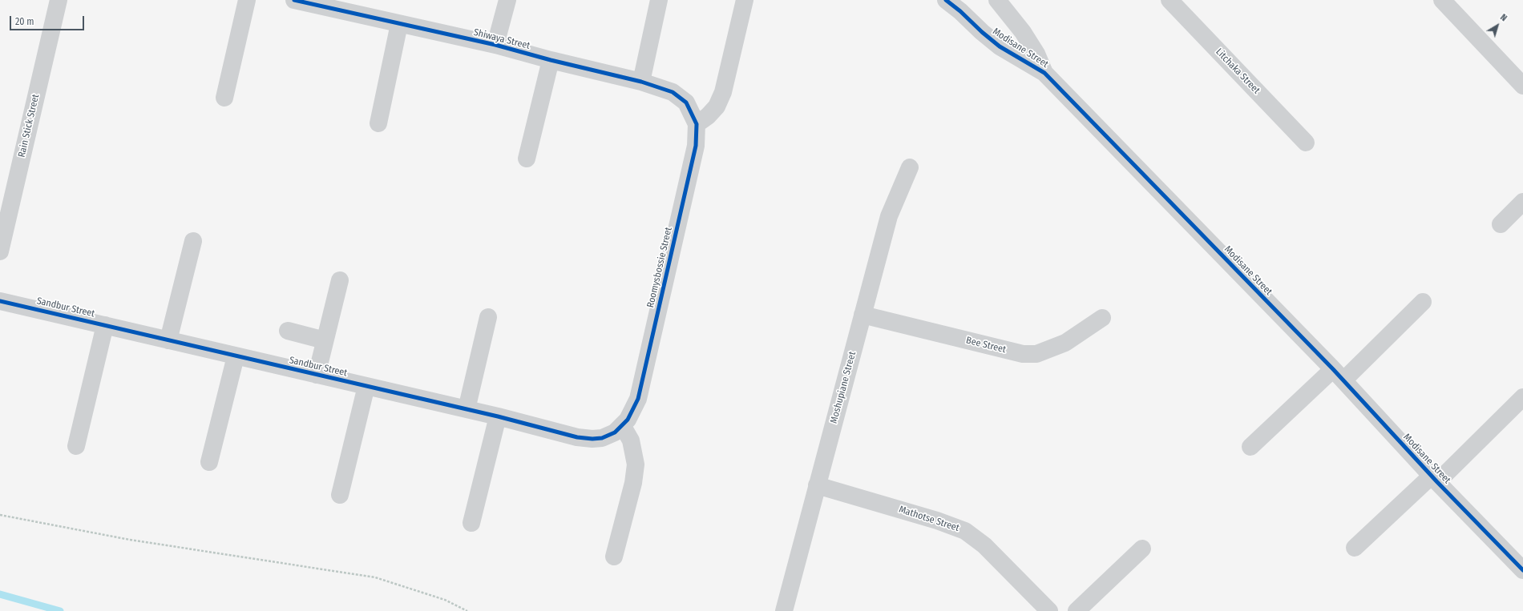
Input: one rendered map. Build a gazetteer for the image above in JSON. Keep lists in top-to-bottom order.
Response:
{
  "streets": {
    "street": [
      "Shiwaya Street",
      "Modisane Street",
      "Litchaka Street",
      "Rain Stick Street",
      "Roomysbossie Street",
      "Sandbur Street",
      "Bee Street",
      "Moshupiane Street",
      "Mathotse Street"
    ]
  },
  "crossings": [
    ["Shiwaya Street", "Roomysbossie Street"],
    ["Roomysbossie Street", "Sandbur Street"],
    ["Bee Street", "Moshupiane Street"],
    ["Moshupiane Street", "Mathotse Street"]
  ],
  "scale_bar": "20 m",
  "north": "top right"
}
